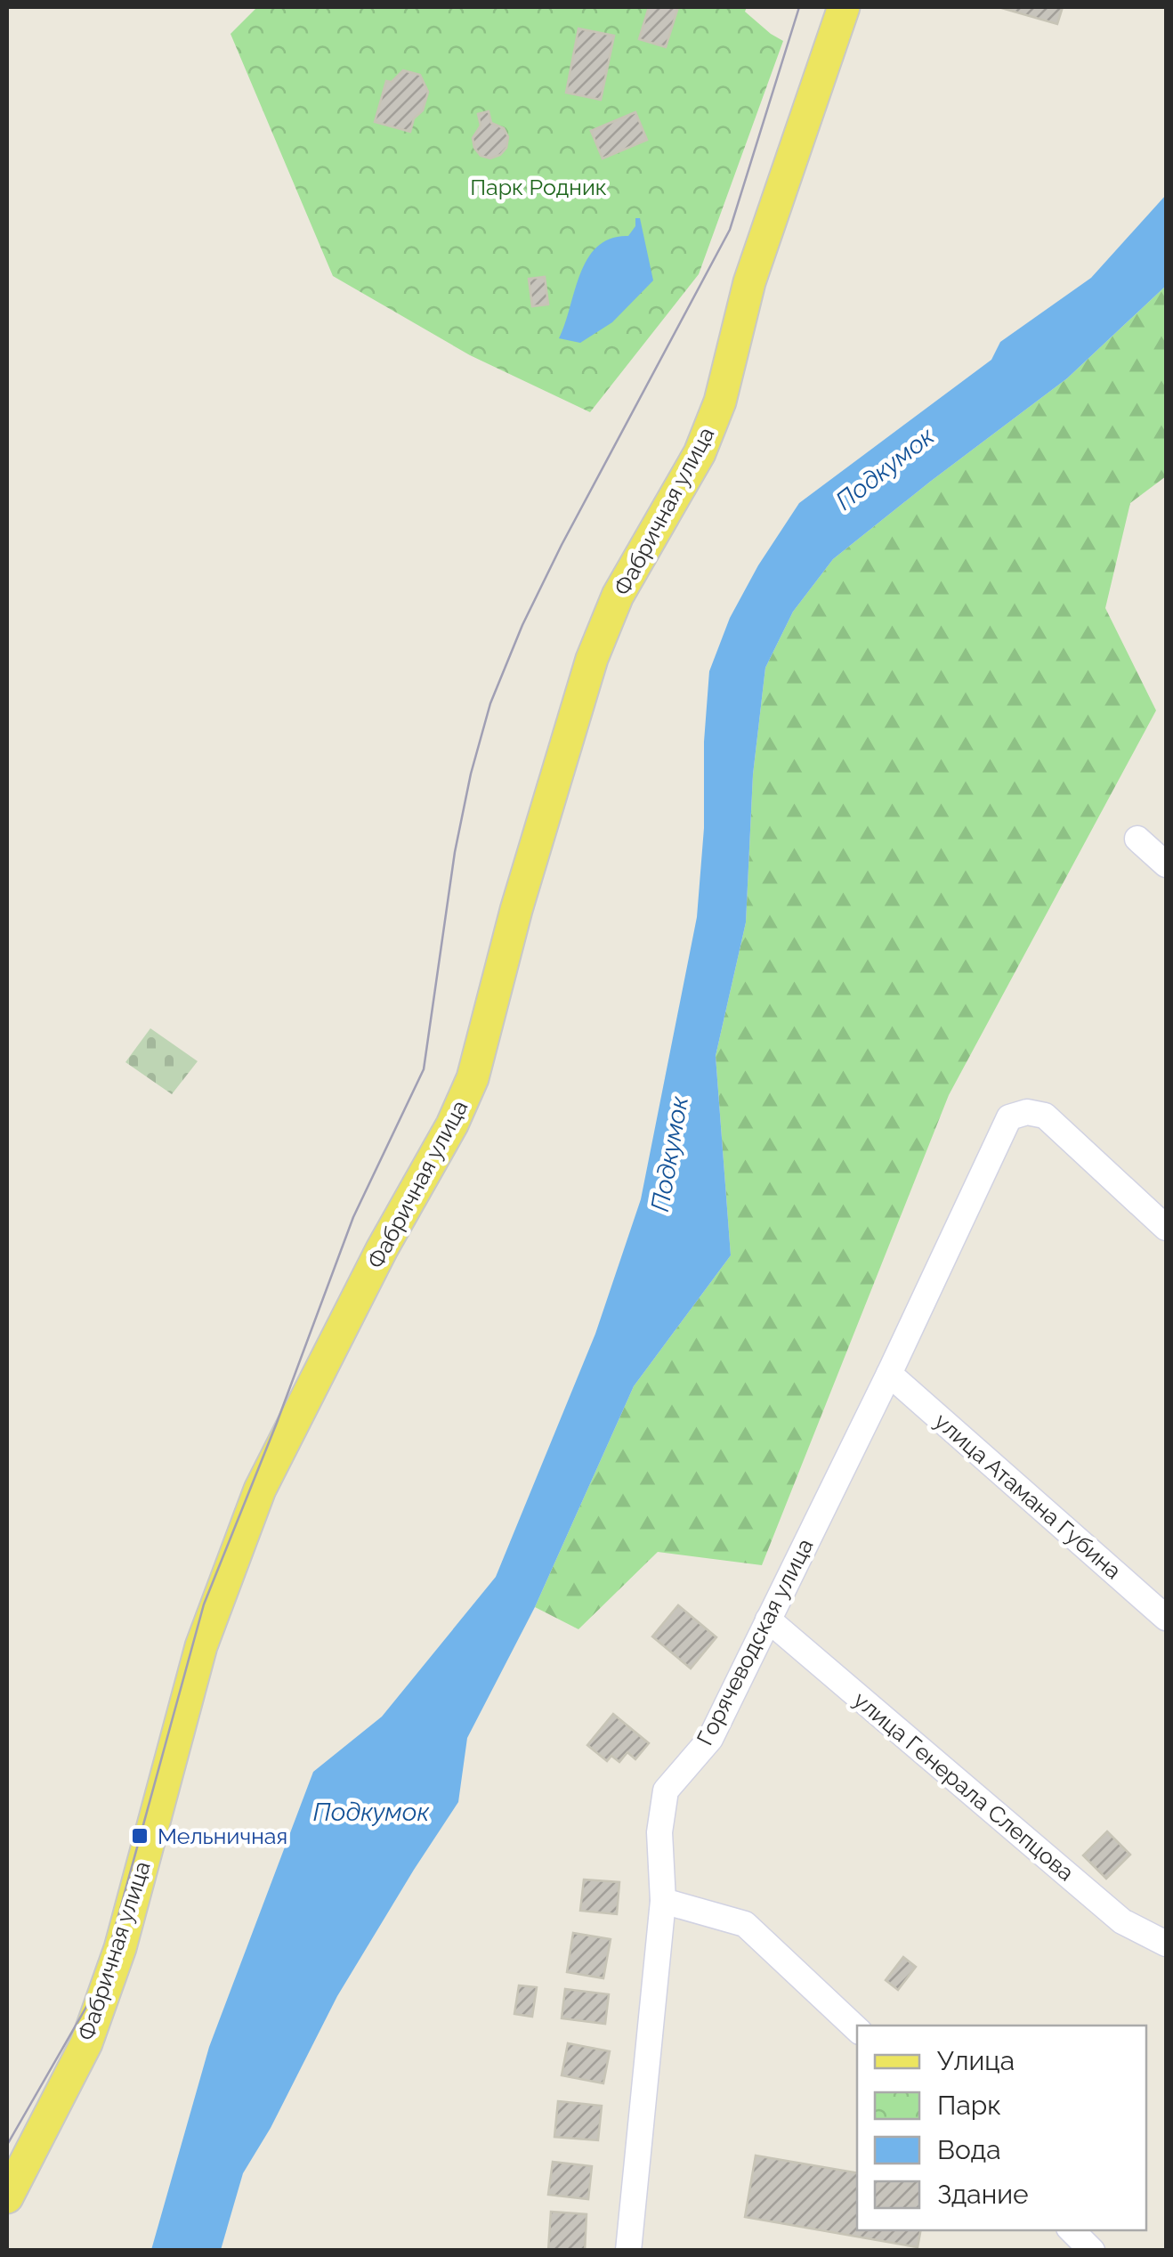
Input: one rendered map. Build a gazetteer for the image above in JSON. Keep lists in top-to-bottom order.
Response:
{
  "streets": {
    "main road": ["Фабричная улица"],
    "street": ["улица Атамана Губина", "Горячеводская улица", "улица Генерала Слепцова"]
  },
  "crossings": [
    ["улица Атамана Губина", "Горячеводская улица"],
    ["Горячеводская улица", "улица Генерала Слепцова"]
  ],
  "water": ["Подкумок"],
  "parks": ["Парк Родник"],
  "places": {
    "transit": ["Мельничная"]
  },
  "legend": [
    "Улица",
    "Парк",
    "Вода",
    "Здание"
  ]
}
